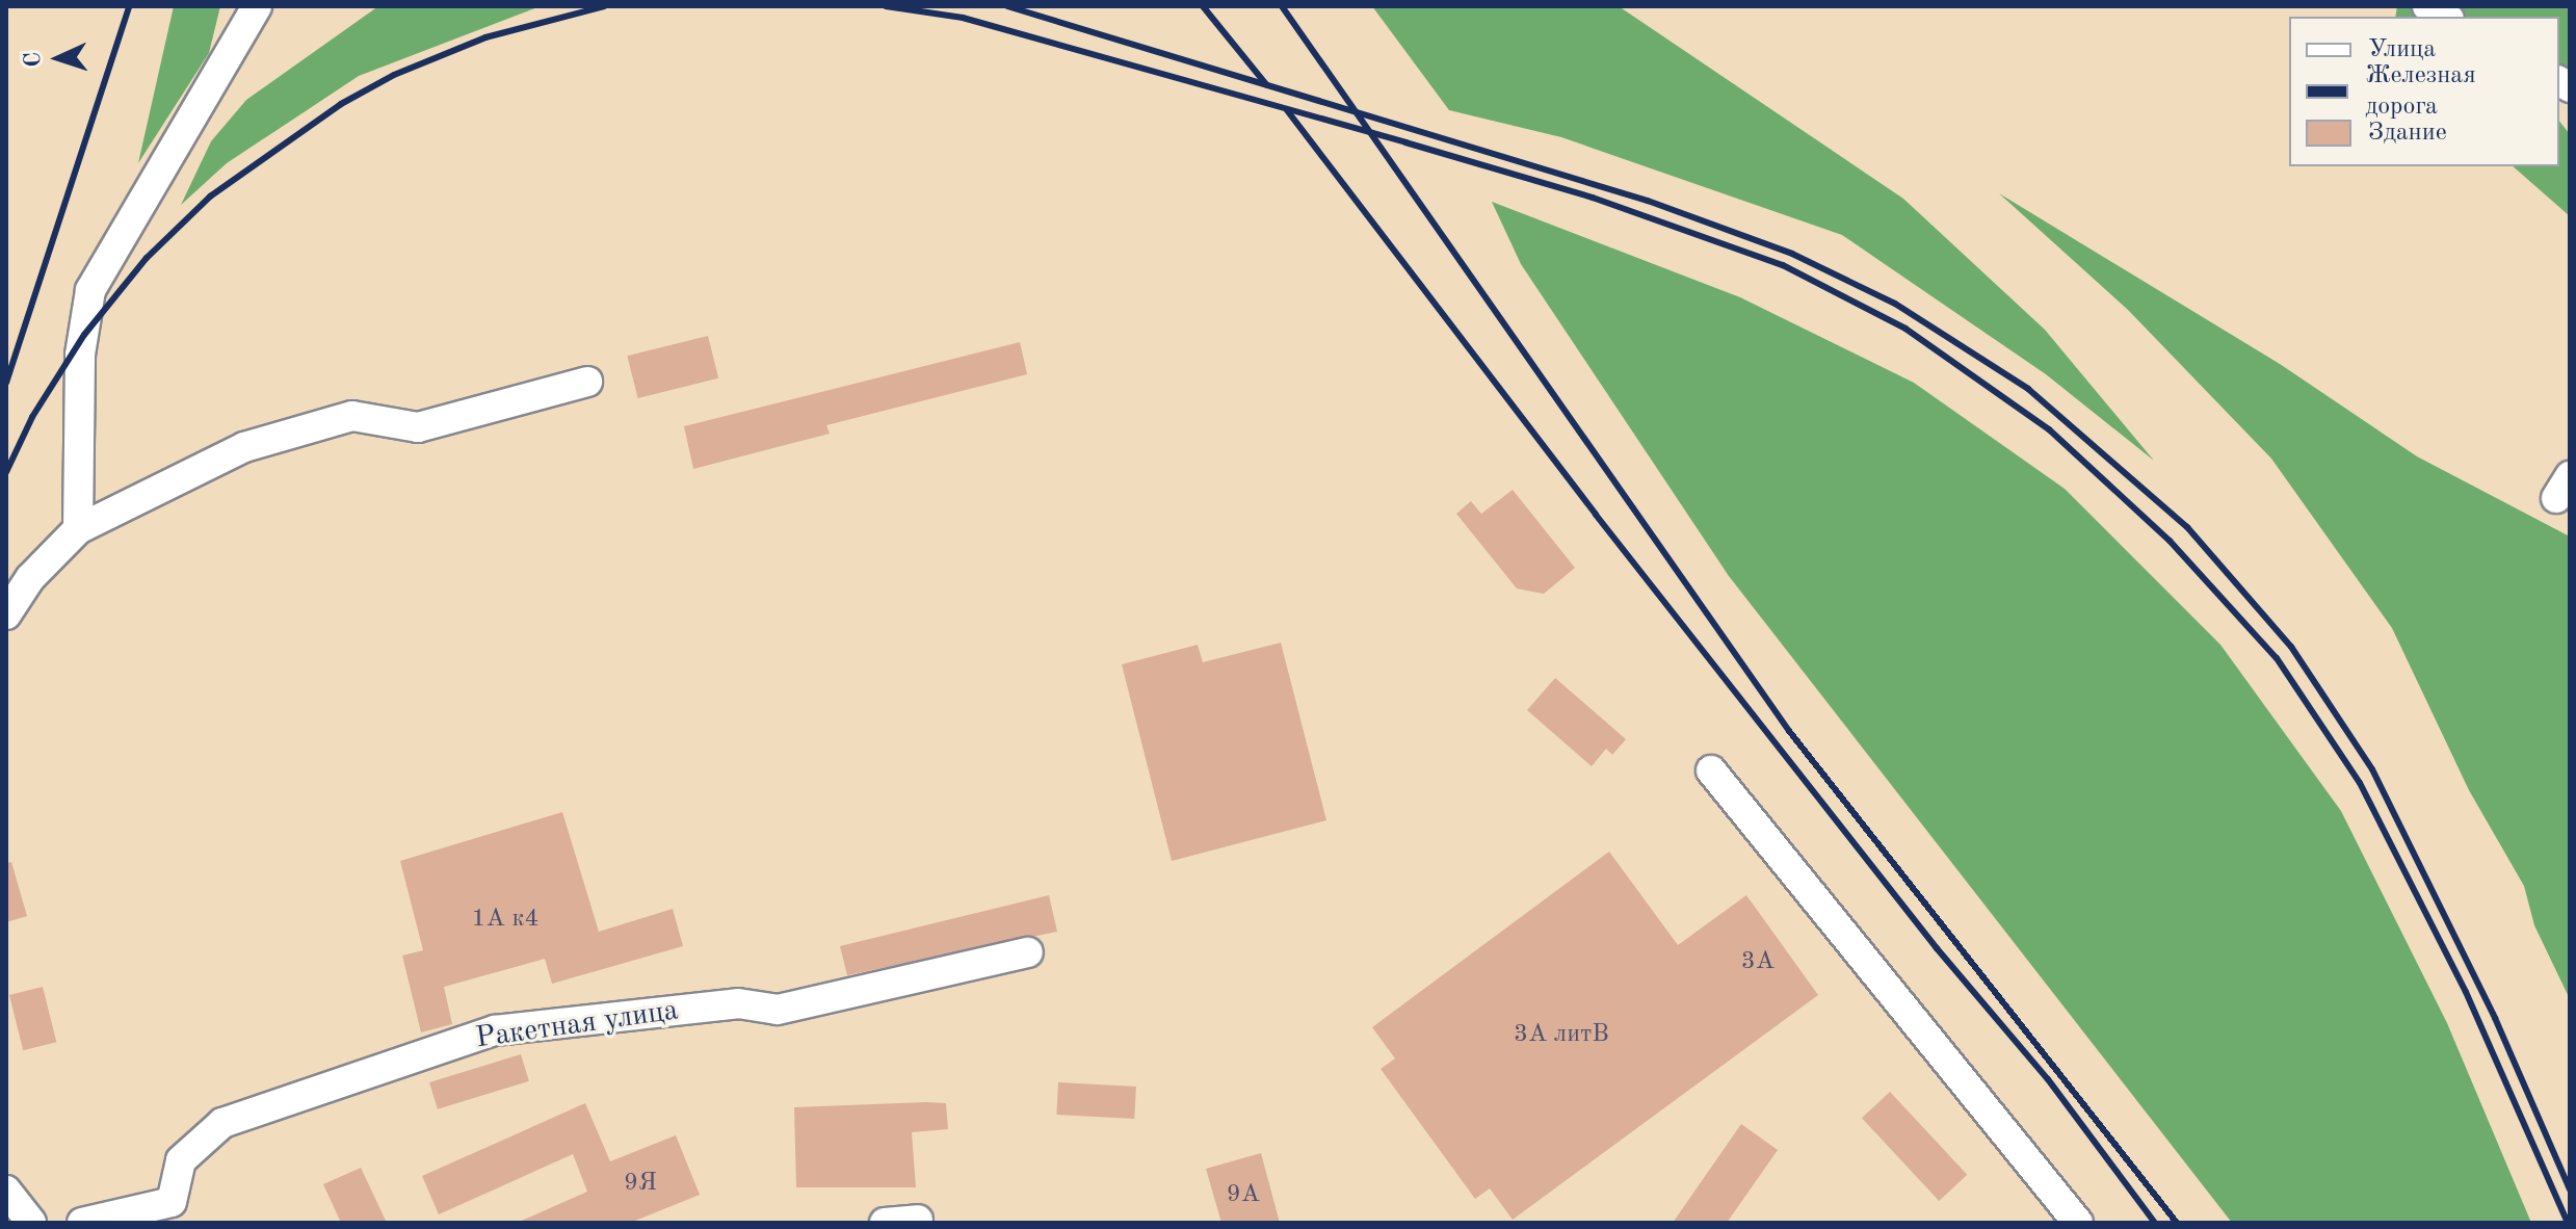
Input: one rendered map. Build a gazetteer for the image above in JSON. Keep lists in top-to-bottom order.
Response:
{
  "streets": {
    "lane": ["Ракетная улица"]
  },
  "house_numbers": [
    "1А к4",
    "3А",
    "3А литВ",
    "9Я",
    "9А"
  ],
  "legend": ["Улица", "Железная дорога", "Здание"],
  "north": "left"
}
